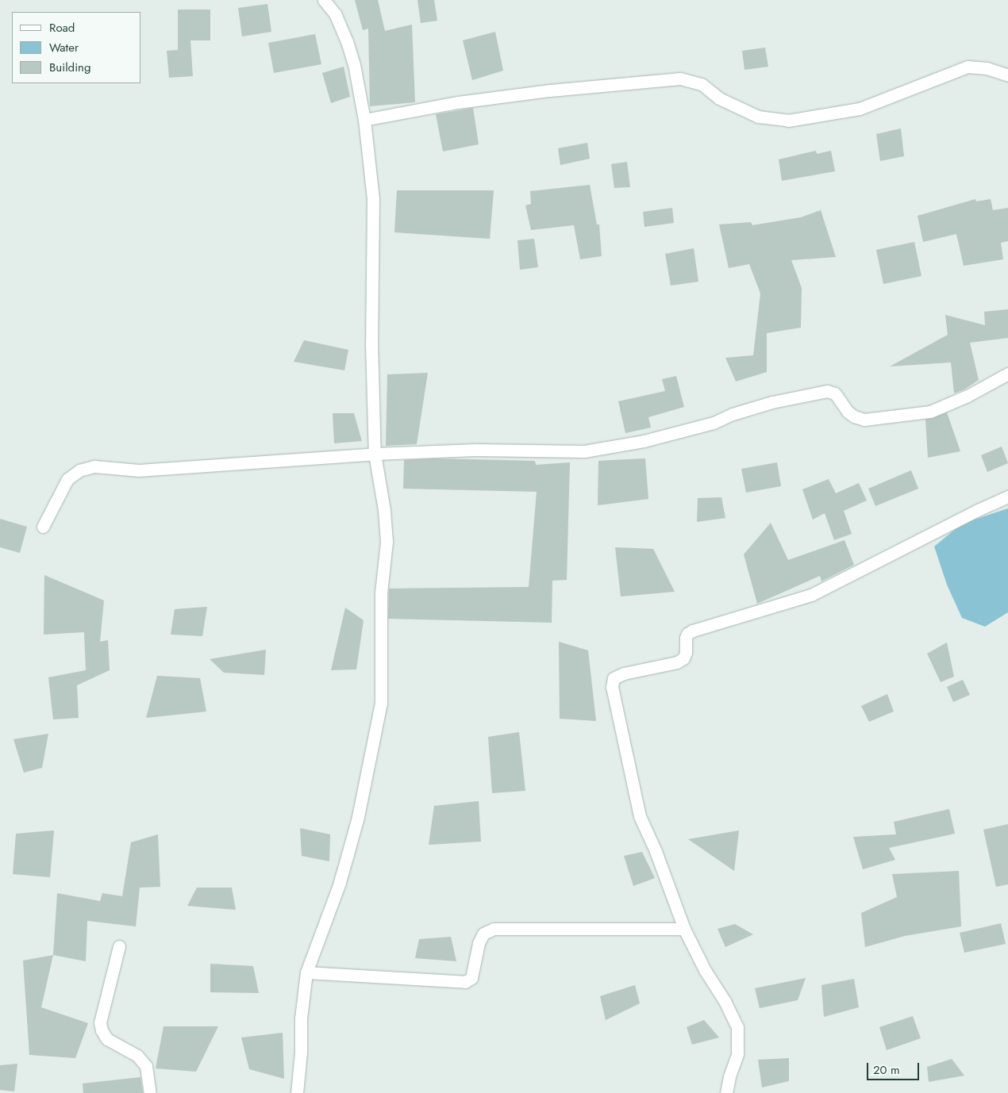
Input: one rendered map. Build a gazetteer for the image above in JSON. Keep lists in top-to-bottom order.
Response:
{
  "legend": ["Road", "Water", "Building"],
  "scale_bar": "20 m"
}
